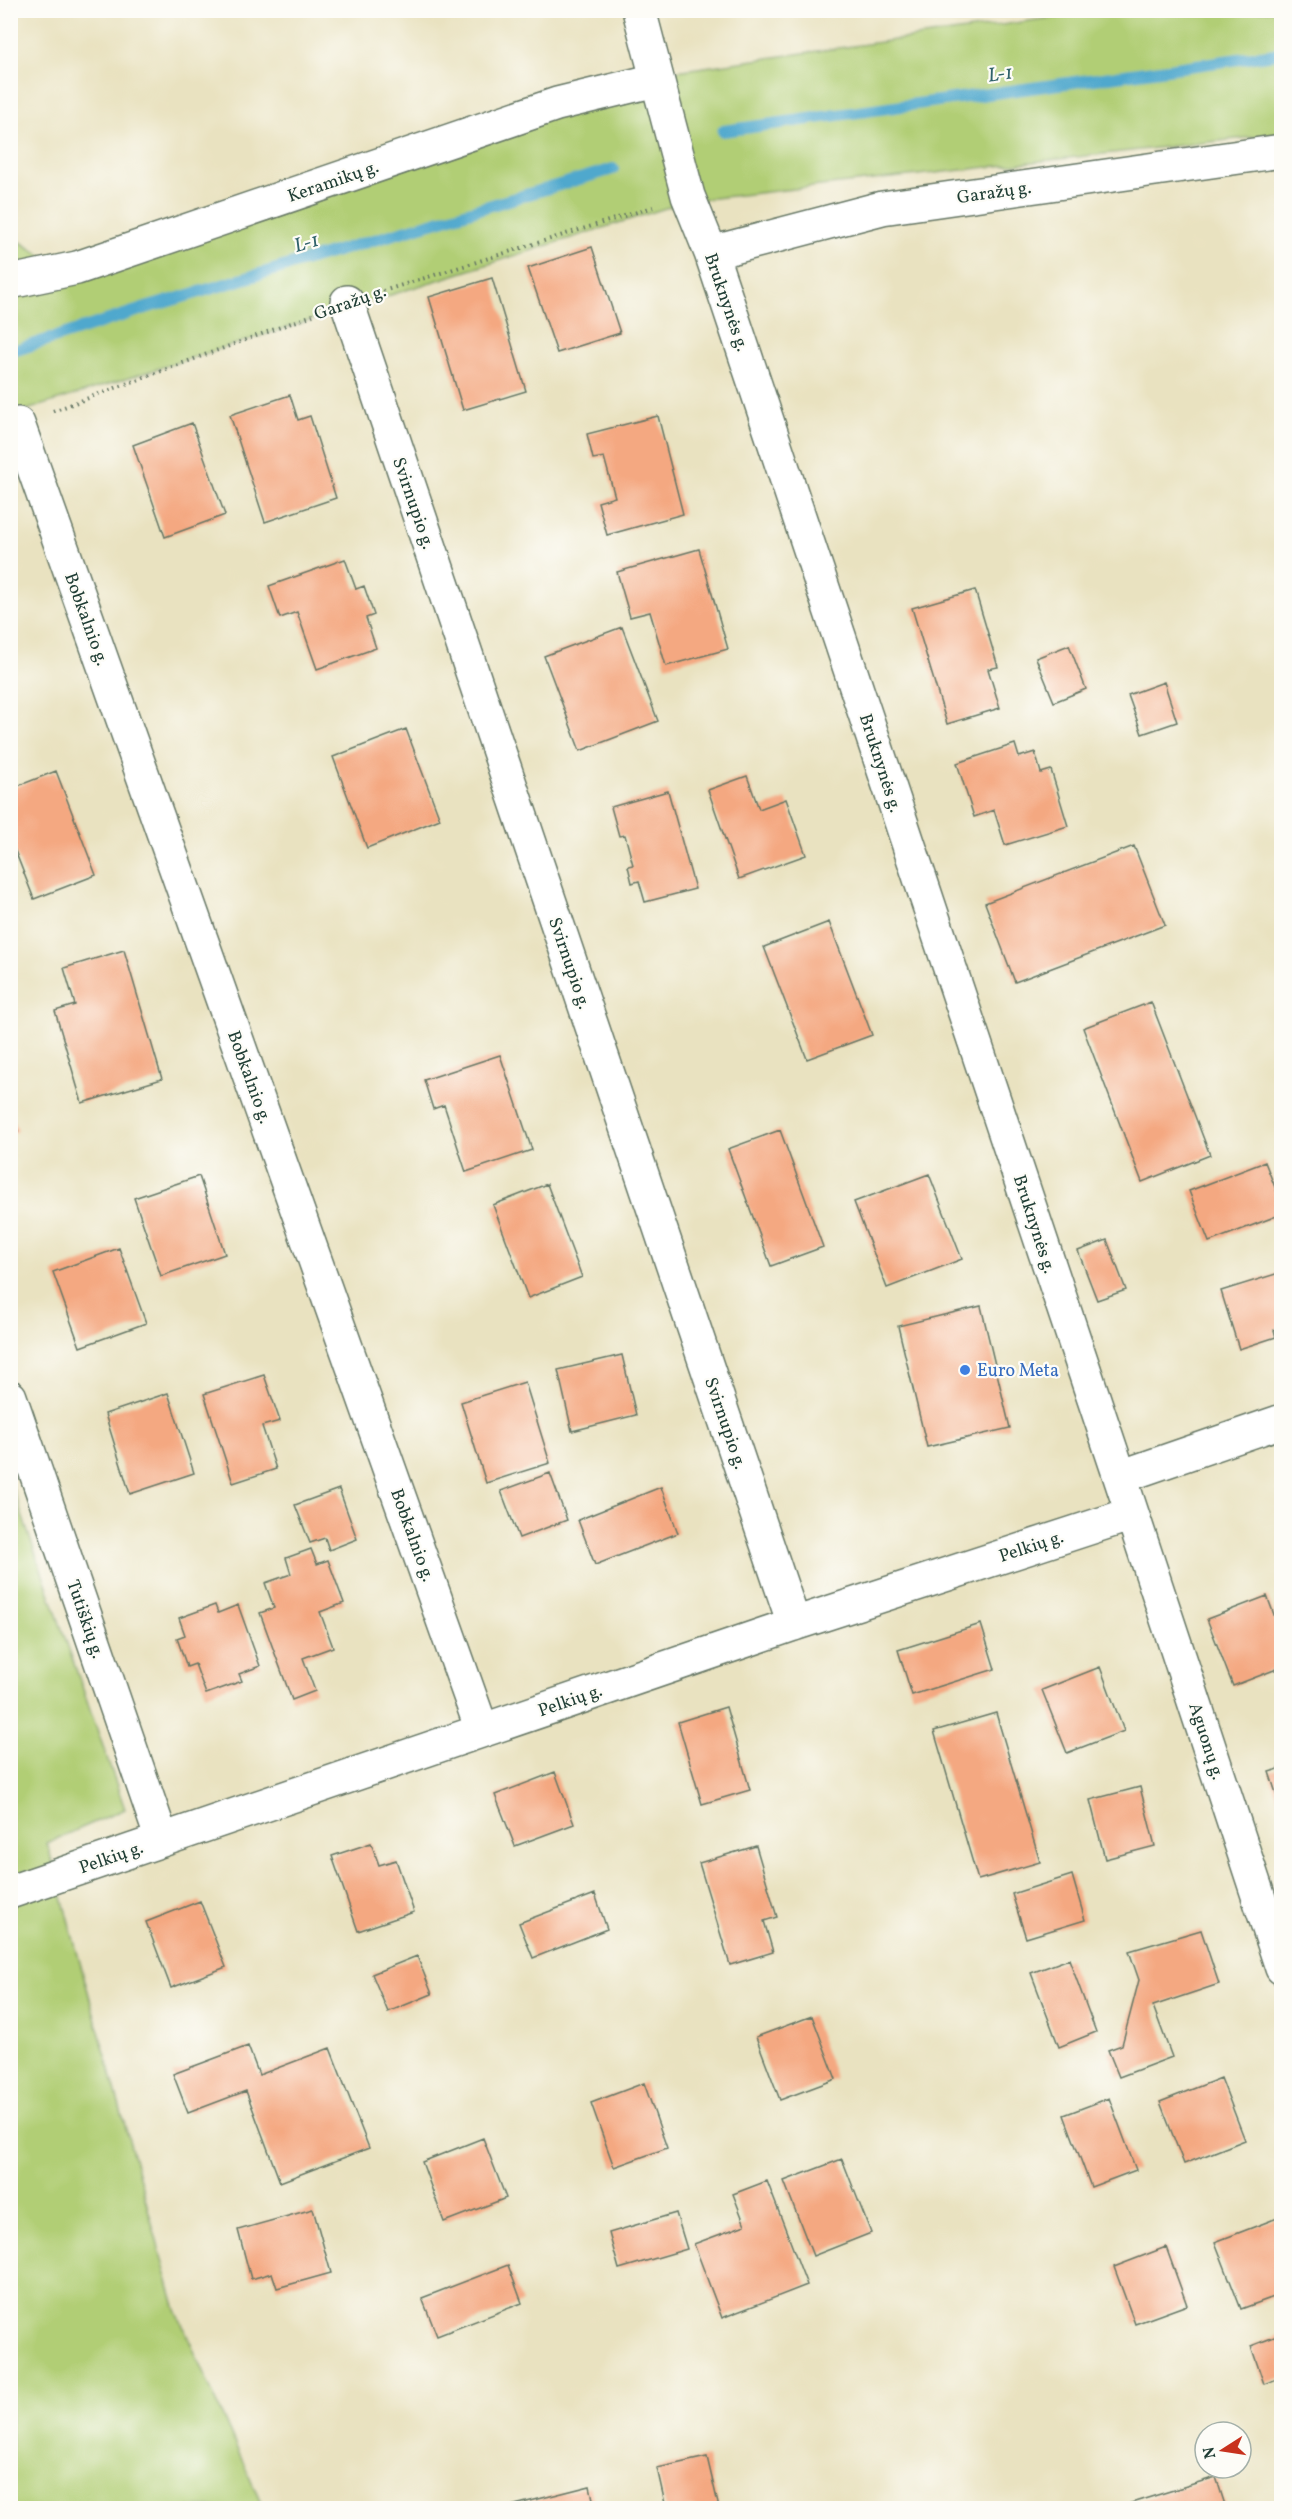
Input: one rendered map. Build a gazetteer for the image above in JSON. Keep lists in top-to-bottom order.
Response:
{
  "streets": {
    "street": [
      "Keramikų g.",
      "Garažų g.",
      "Bruknynės g.",
      "Svirnupio g.",
      "Bobkalnio g.",
      "Pelkių g.",
      "Tutiškių g.",
      "Aguonų g."
    ]
  },
  "crossings": [
    ["Keramikų g.", "Bruknynės g."],
    ["Garažų g.", "Bruknynės g."],
    ["Garažų g.", "Svirnupio g."],
    ["Garažų g.", "Bobkalnio g."],
    ["Bruknynės g.", "Pelkių g."],
    ["Bruknynės g.", "Aguonų g."],
    ["Svirnupio g.", "Pelkių g."],
    ["Bobkalnio g.", "Pelkių g."],
    ["Pelkių g.", "Tutiškių g."],
    ["Pelkių g.", "Aguonų g."]
  ],
  "water": ["L-1"],
  "places": ["Euro Meta"],
  "north": "left"
}
